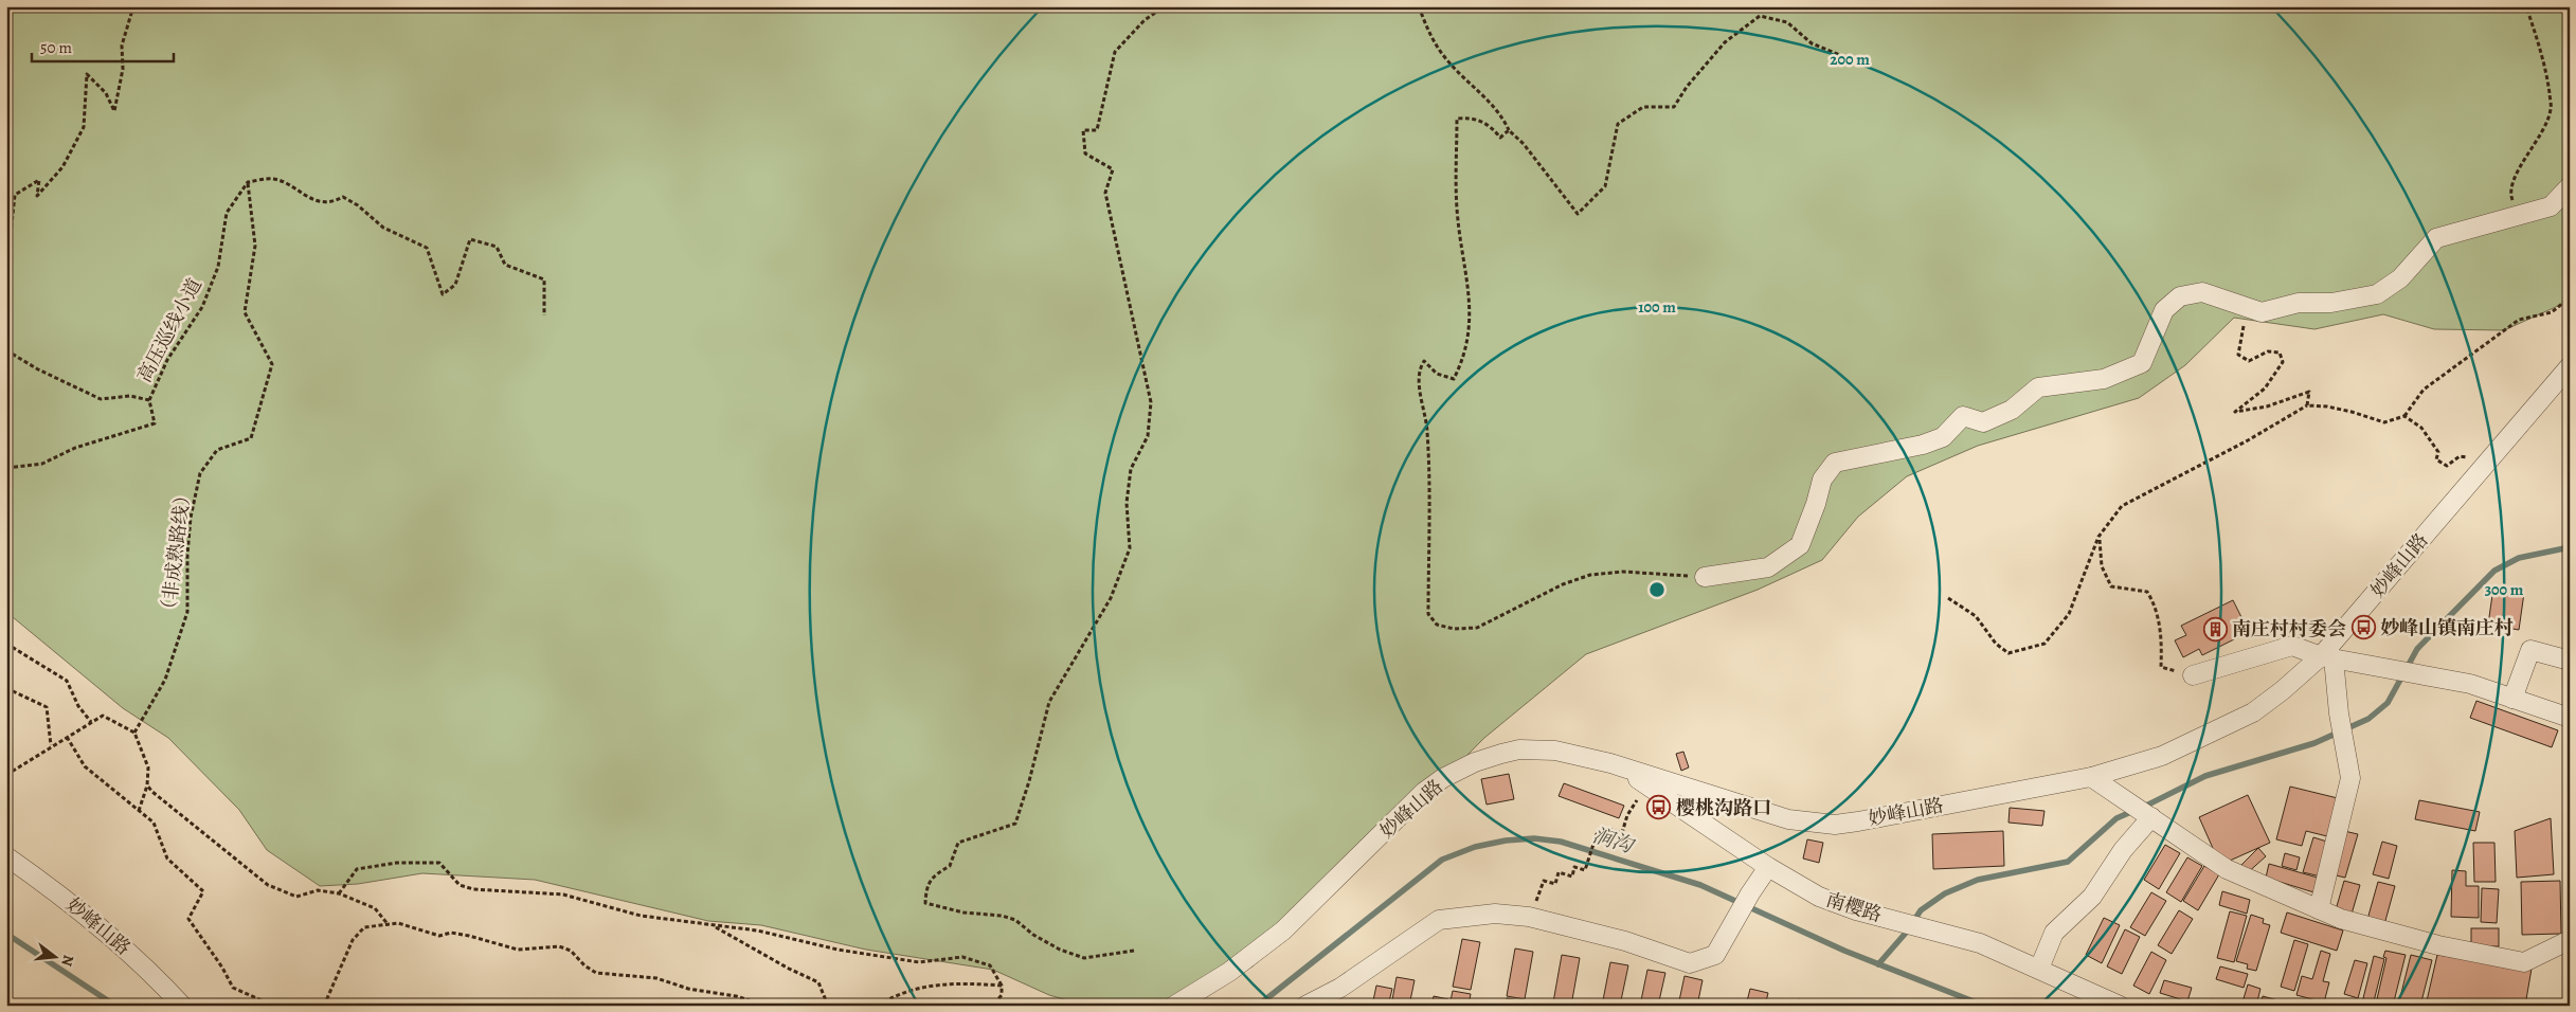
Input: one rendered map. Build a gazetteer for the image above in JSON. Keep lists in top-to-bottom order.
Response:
{
  "streets": {
    "street": ["妙峰山路", "南樱路"],
    "path": ["高压巡线小道", "（非成熟路线）"]
  },
  "crossings": [
    ["高压巡线小道", "（非成熟路线）"],
    ["妙峰山路", "南樱路"]
  ],
  "water": ["涧沟"],
  "places": {
    "bus stop": ["妙峰山镇南庄村", "樱桃沟路口"],
    "building": ["南庄村村委会"]
  },
  "scale_bar": "50 m",
  "north": "right",
  "rings": ["200 m", "100 m", "300 m"]
}
